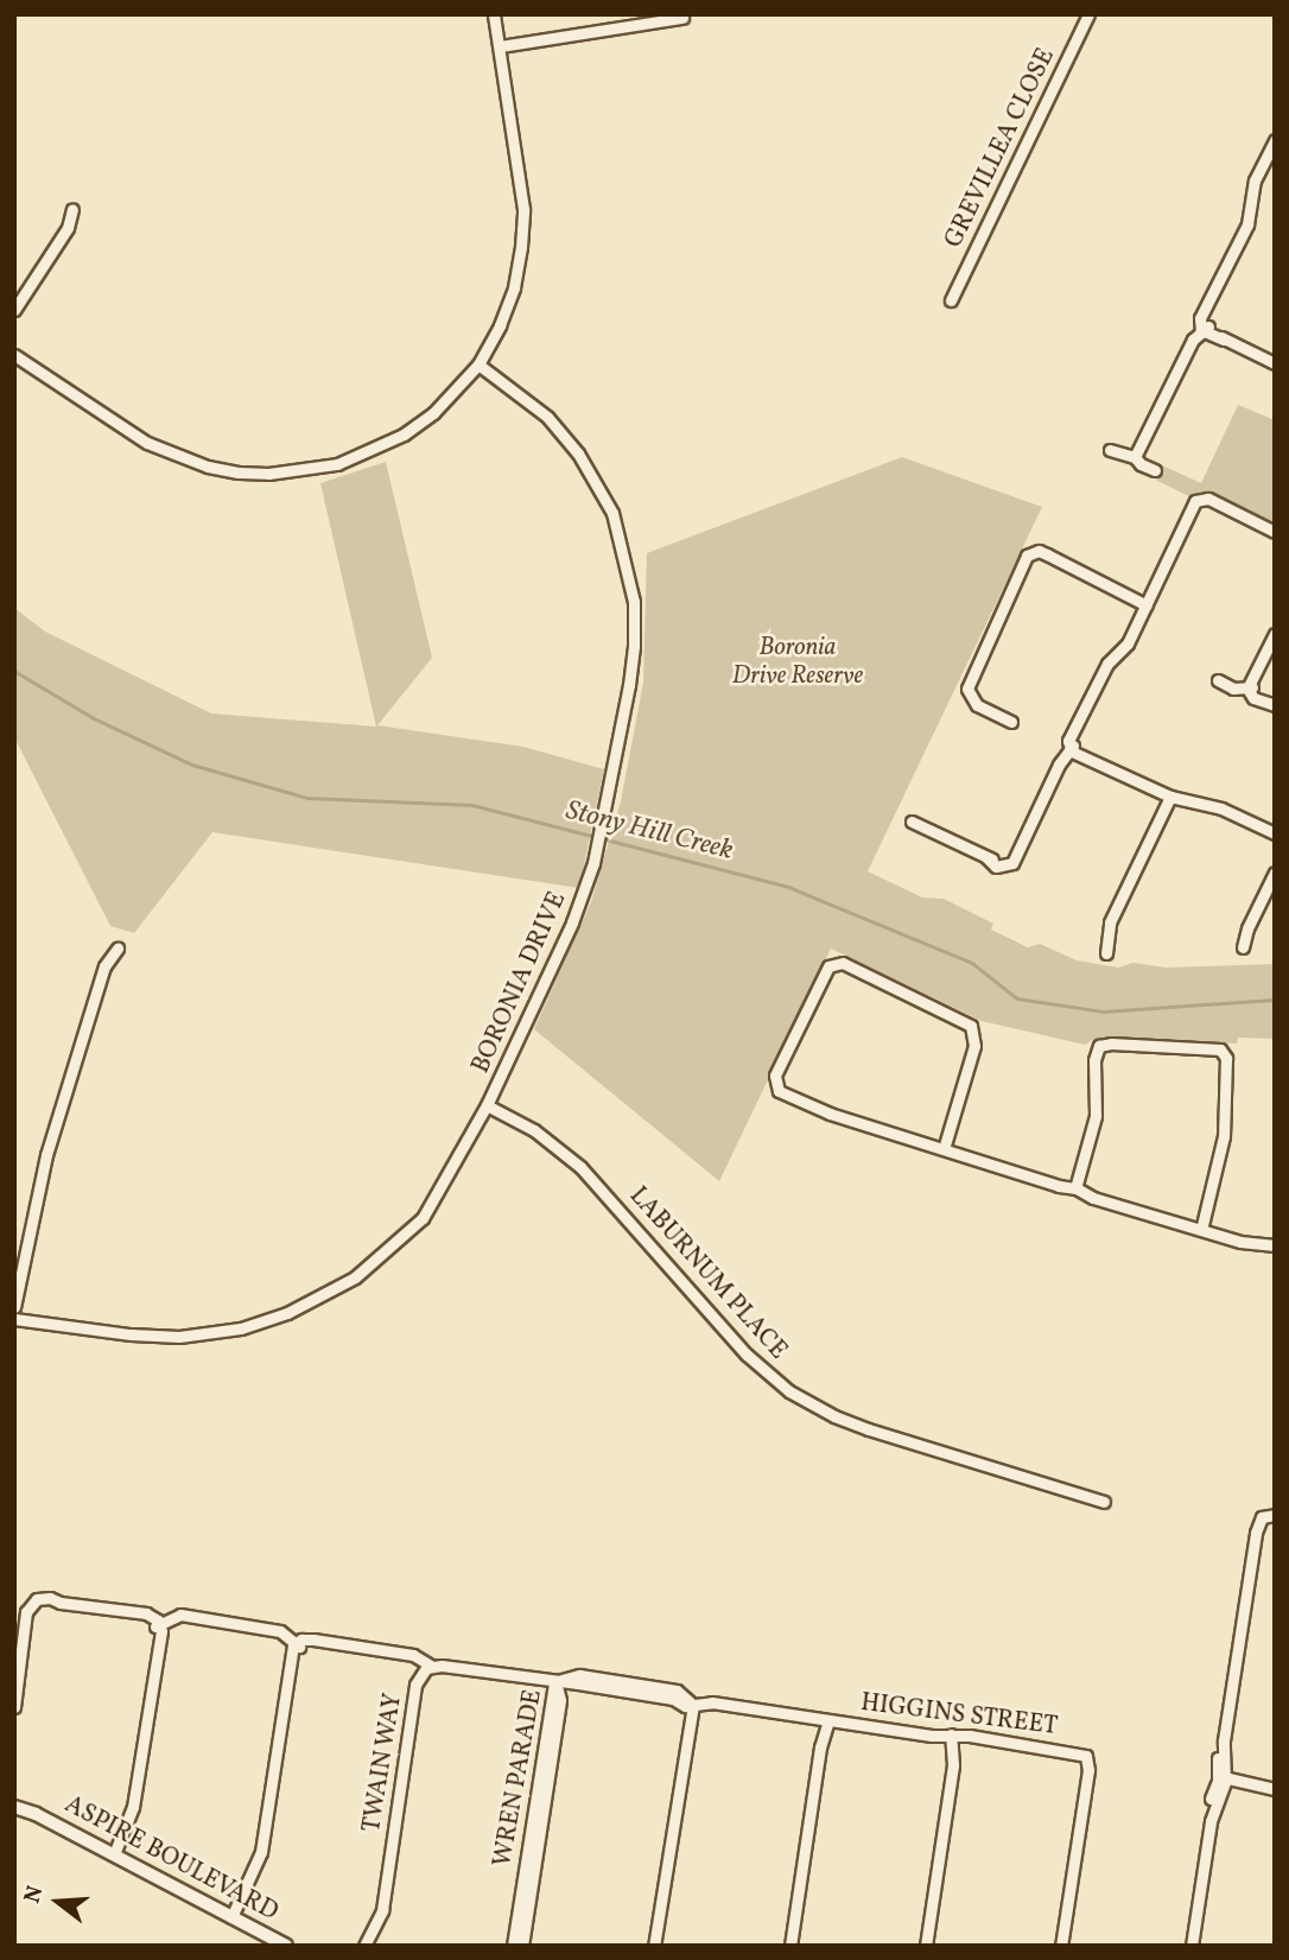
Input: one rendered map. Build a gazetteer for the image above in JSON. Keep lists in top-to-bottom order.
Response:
{
  "streets": {
    "street": [
      "GREVILLEA CLOSE",
      "BORONIA DRIVE",
      "LABURNUM PLACE",
      "HIGGINS STREET",
      "TWAIN WAY",
      "WREN PARADE",
      "ASPIRE BOULEVARD"
    ]
  },
  "crossings": [
    ["BORONIA DRIVE", "LABURNUM PLACE"],
    ["HIGGINS STREET", "TWAIN WAY"],
    ["TWAIN WAY", "WREN PARADE"]
  ],
  "water": ["Stony Hill Creek"],
  "parks": ["Boronia Drive Reserve"],
  "north": "left"
}
